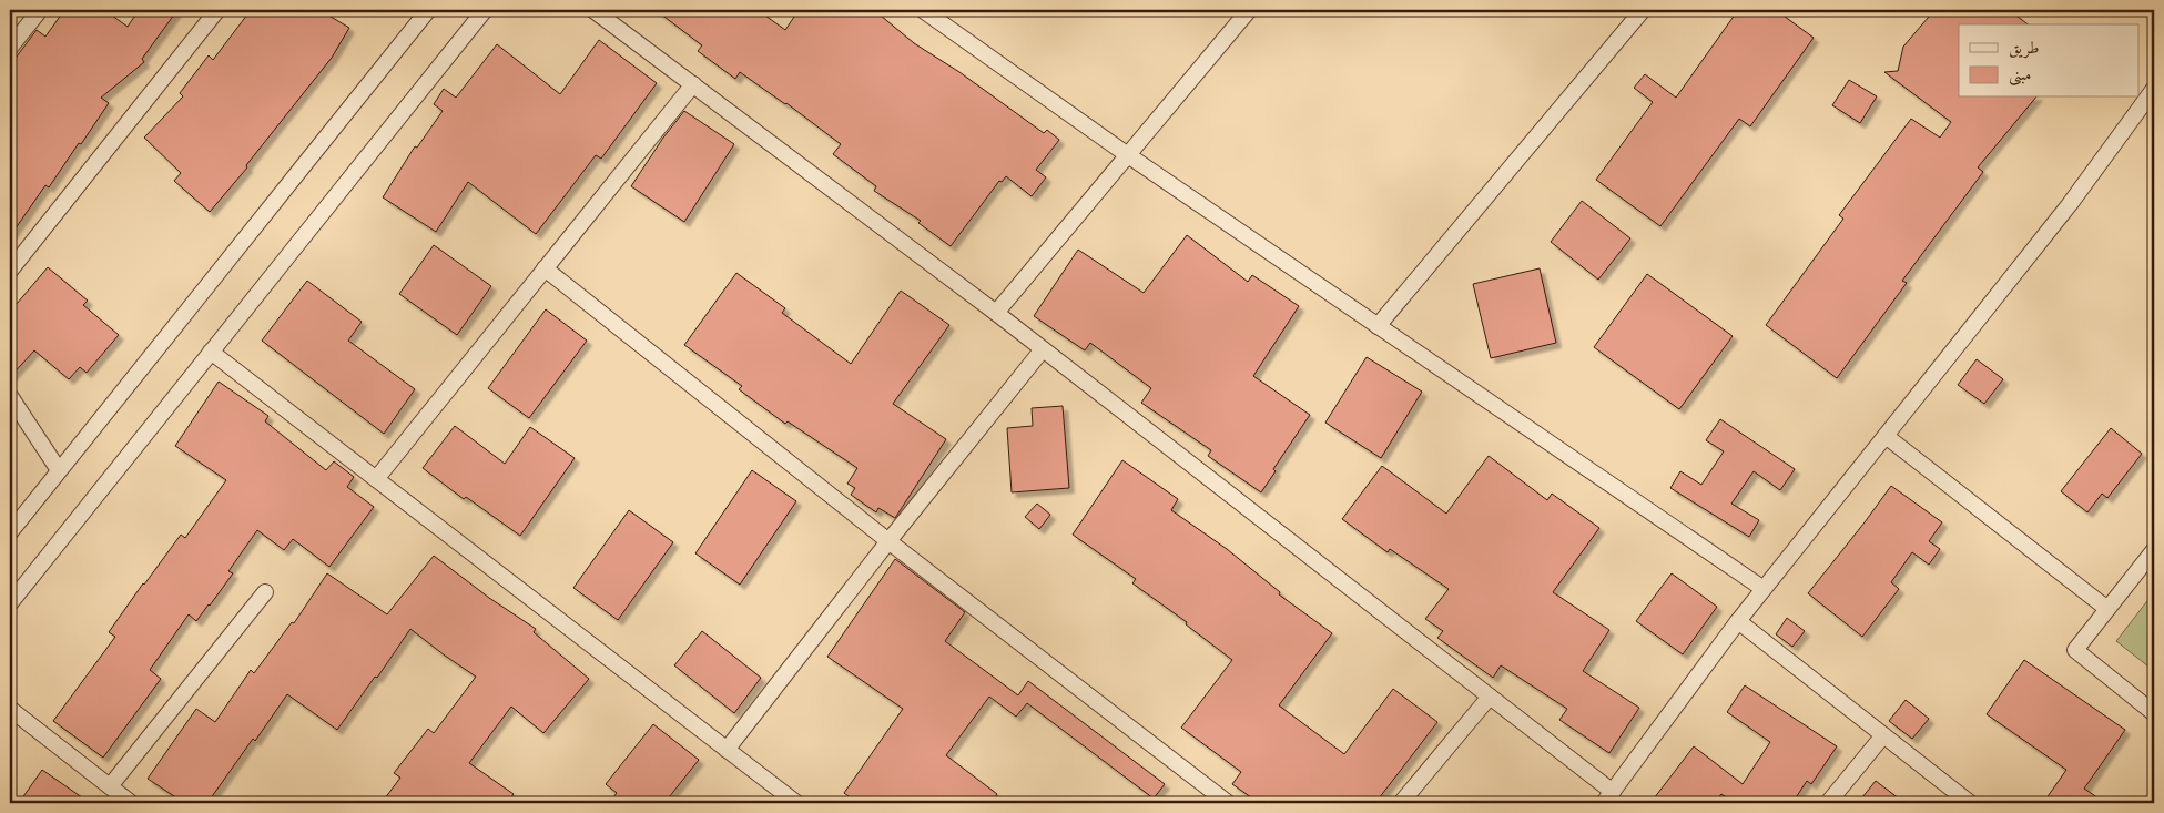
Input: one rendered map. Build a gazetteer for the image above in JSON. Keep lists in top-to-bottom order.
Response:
{
  "legend": ["طريق", "مبنى"]
}
